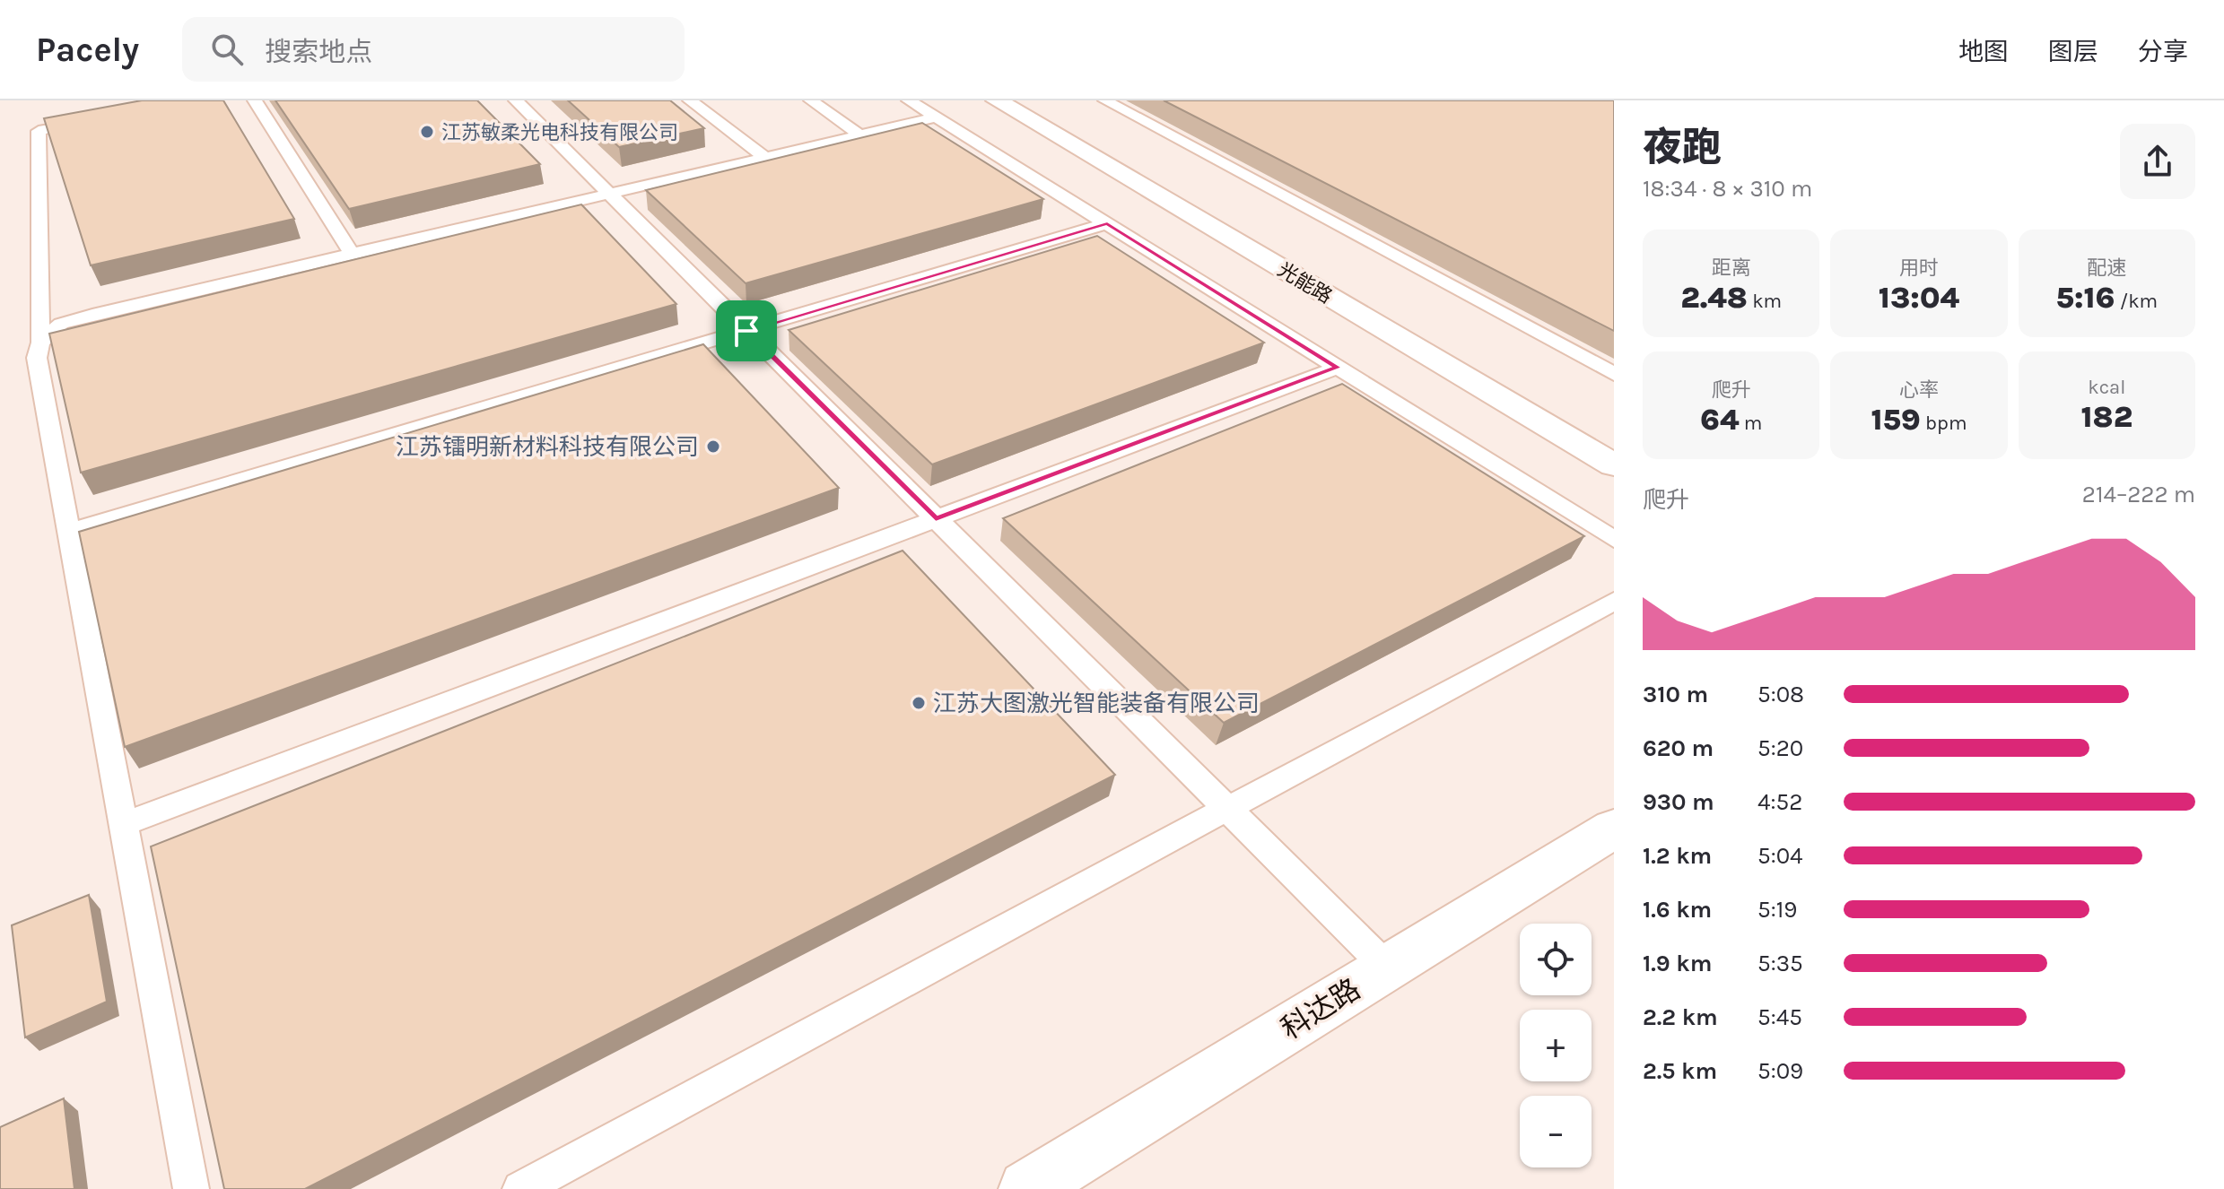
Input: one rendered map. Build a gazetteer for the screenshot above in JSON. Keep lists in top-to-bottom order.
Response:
{
  "streets": {
    "street": ["光能路", "科达路"]
  },
  "places": ["江苏敏柔光电科技有限公司", "江苏镭明新材料科技有限公司", "江苏大图激光智能装备有限公司"],
  "page": {
    "header": "Pacely",
    "search": "搜索地点",
    "nav": ["地图", "图层", "分享"],
    "heading": ["夜跑", "18:34 · 8 × 310 m"],
    "stats": [
      ["距离", "2.48 km"],
      ["用时", "13:04"],
      ["配速", "5:16 /km"],
      ["爬升", "64 m"],
      ["心率", "159 bpm"],
      ["kcal", "182"]
    ],
    "chart": ["爬升", "214–222 m"],
    "list": [
      {
        "name": "310 m",
        "note": "5:08"
      },
      {
        "name": "620 m",
        "note": "5:20"
      },
      {
        "name": "930 m",
        "note": "4:52"
      },
      {
        "name": "1.2 km",
        "note": "5:04"
      },
      {
        "name": "1.6 km",
        "note": "5:19"
      },
      {
        "name": "1.9 km",
        "note": "5:35"
      },
      {
        "name": "2.2 km",
        "note": "5:45"
      },
      {
        "name": "2.5 km",
        "note": "5:09"
      }
    ],
    "map_buttons": ["+", "−"]
  }
}
